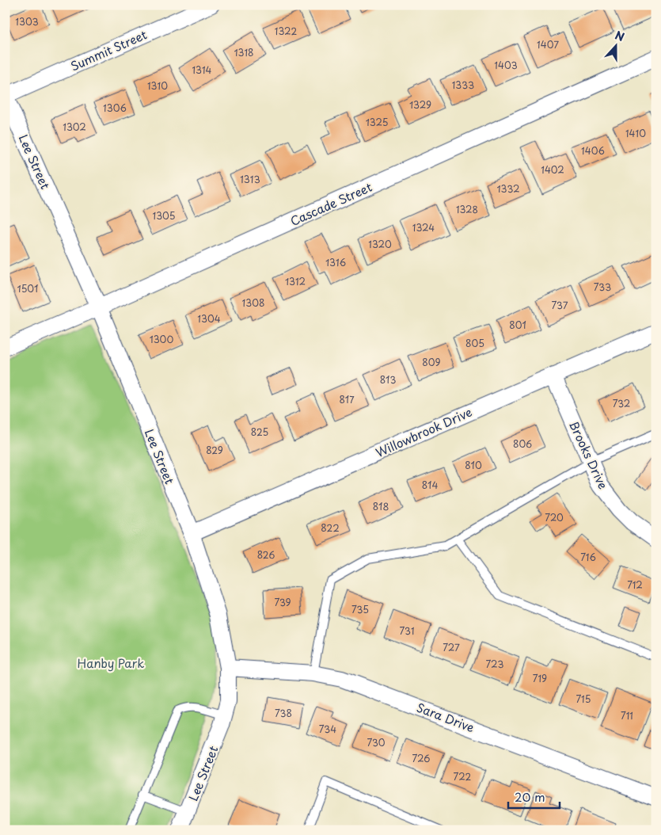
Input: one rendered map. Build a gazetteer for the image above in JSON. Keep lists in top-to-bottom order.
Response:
{
  "streets": {
    "street": [
      "Summit Street",
      "Lee Street",
      "Cascade Street",
      "Willowbrook Drive",
      "Brooks Drive",
      "Sara Drive"
    ]
  },
  "crossings": [
    ["Summit Street", "Lee Street"],
    ["Lee Street", "Cascade Street"],
    ["Lee Street", "Willowbrook Drive"],
    ["Lee Street", "Sara Drive"],
    ["Willowbrook Drive", "Brooks Drive"]
  ],
  "parks": ["Hanby Park"],
  "house_numbers": [
    "1303",
    "1322",
    "1407",
    "1318",
    "1403",
    "1314",
    "1333",
    "1310",
    "1329",
    "1306",
    "1325",
    "1302",
    "1410",
    "1406",
    "1402",
    "1313",
    "1332",
    "1328",
    "1305",
    "1324",
    "1320",
    "1316",
    "1312",
    "733",
    "1501",
    "1308",
    "737",
    "1304",
    "801",
    "1300",
    "805",
    "809",
    "813",
    "817",
    "732",
    "825",
    "806",
    "829",
    "810",
    "814",
    "818",
    "720",
    "822",
    "826",
    "716",
    "712",
    "739",
    "735",
    "731",
    "727",
    "723",
    "719",
    "715",
    "738",
    "711",
    "734",
    "730",
    "726",
    "722"
  ],
  "scale_bar": "20 m",
  "north": "top"
}
